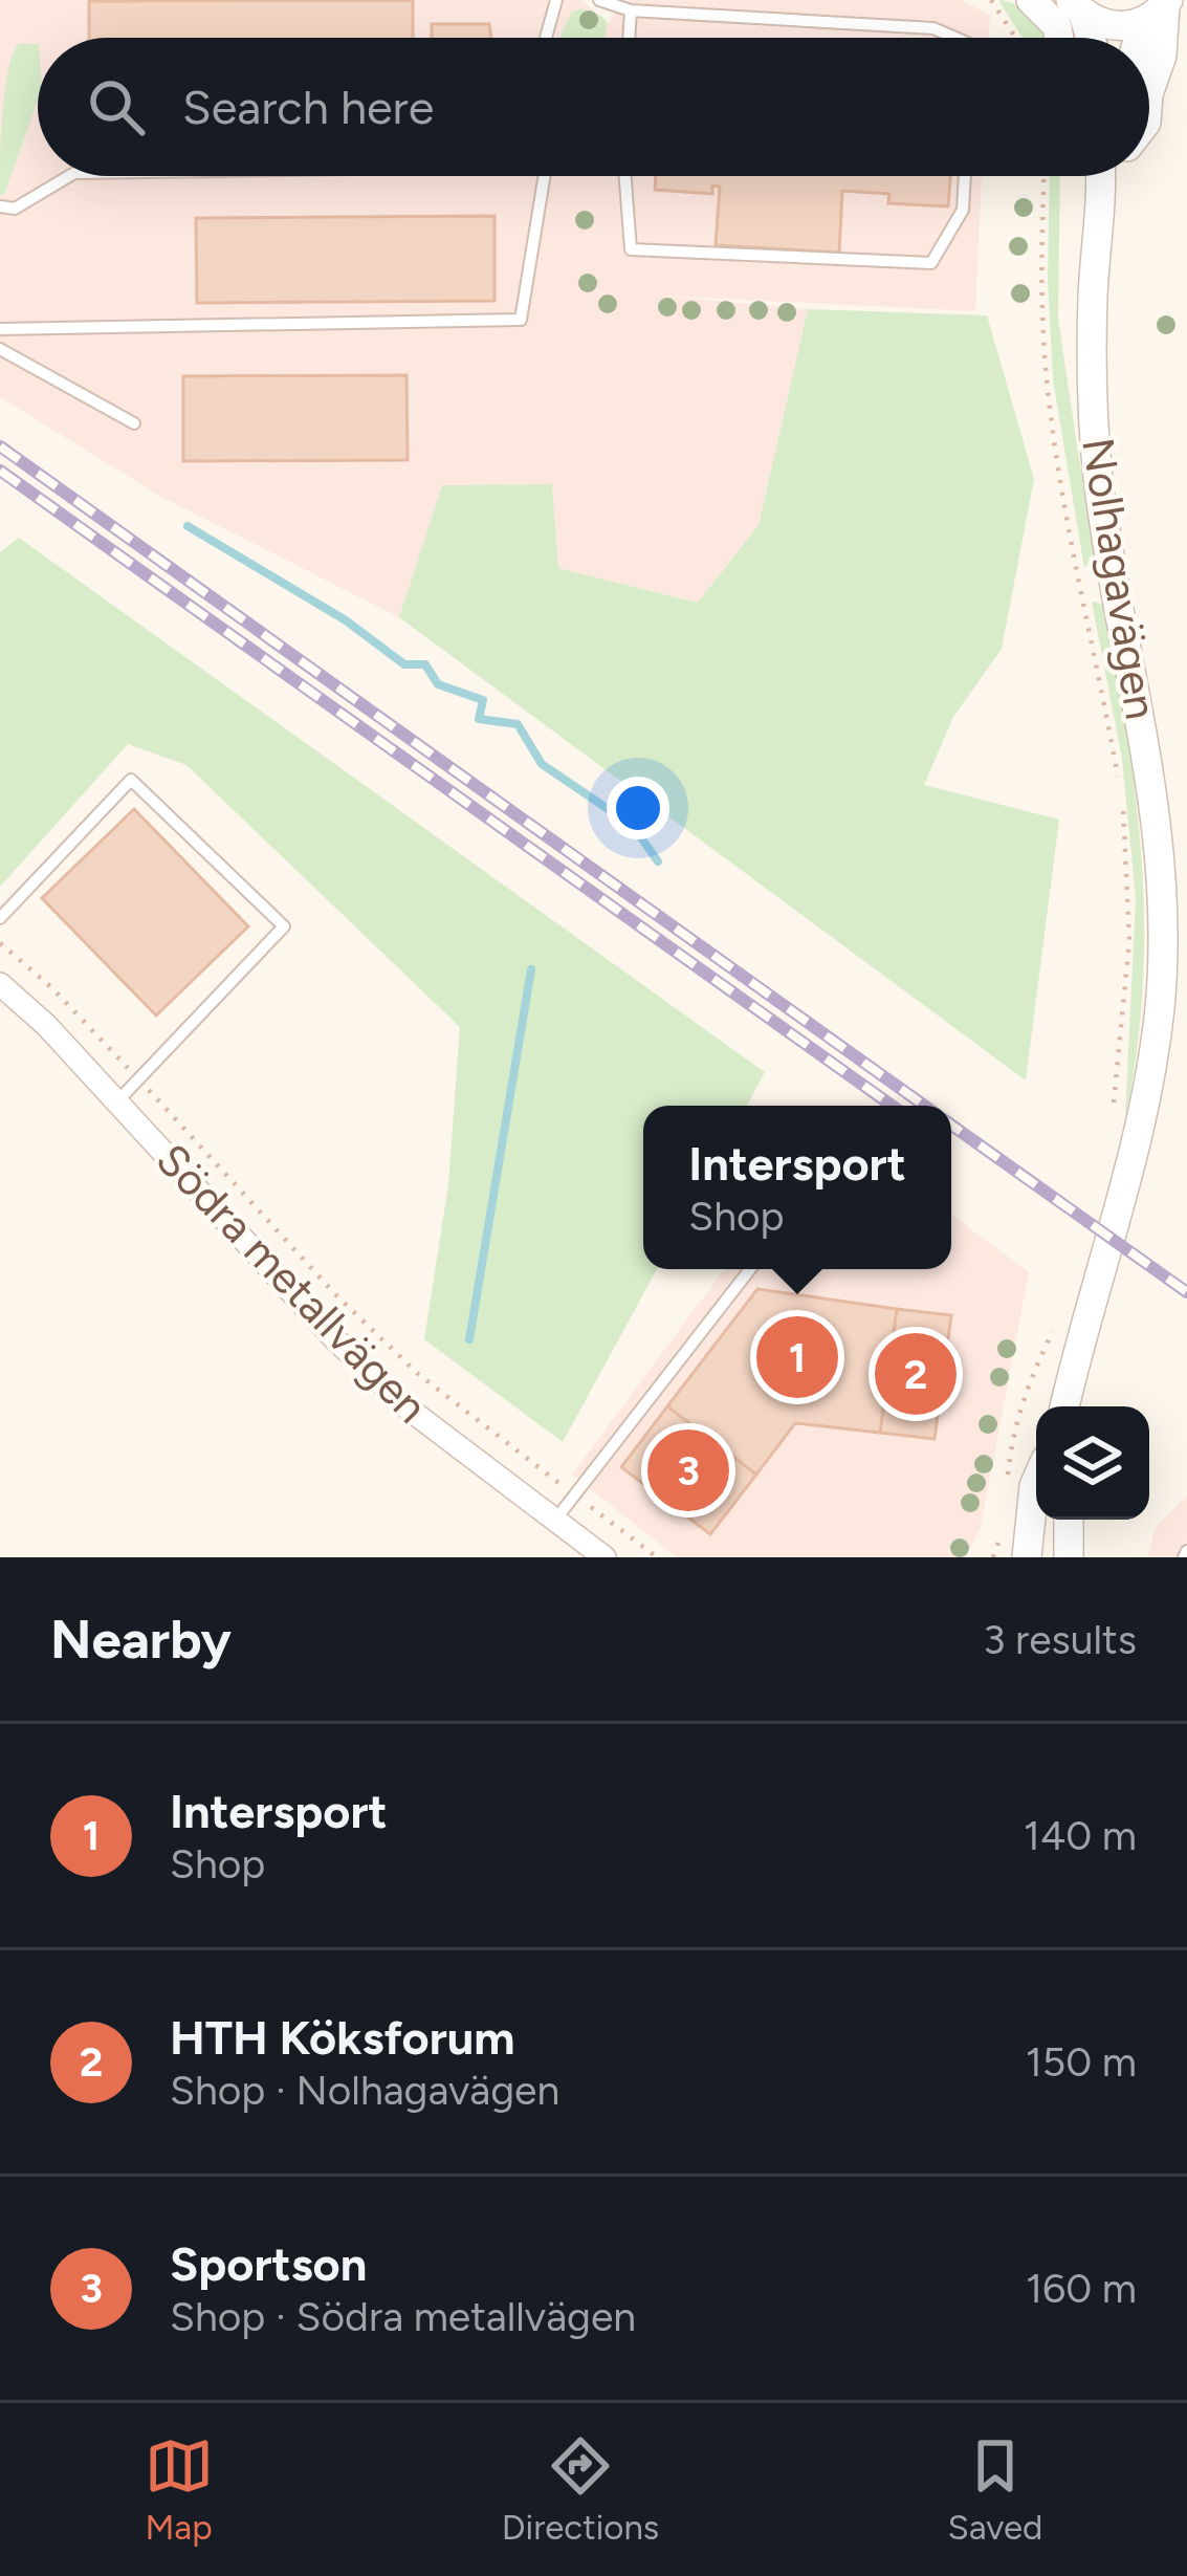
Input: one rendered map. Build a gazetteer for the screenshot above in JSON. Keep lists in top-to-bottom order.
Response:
{
  "streets": {
    "street": ["Nolhagavägen", "Södra metallvägen"]
  },
  "page": {
    "search": "Search here",
    "popup": ["Intersport", "Shop"],
    "pins": ["1", "2", "3"],
    "heading": ["Nearby", "3 results"],
    "list": [
      {
        "mark": "1",
        "name": "Intersport",
        "note": "Shop",
        "value": "140 m"
      },
      {
        "mark": "2",
        "name": "HTH Köksforum",
        "note": "Shop · Nolhagavägen",
        "value": "150 m"
      },
      {
        "mark": "3",
        "name": "Sportson",
        "note": "Shop · Södra metallvägen",
        "value": "160 m"
      }
    ],
    "nav": ["Map", "Directions", "Saved"]
  }
}
